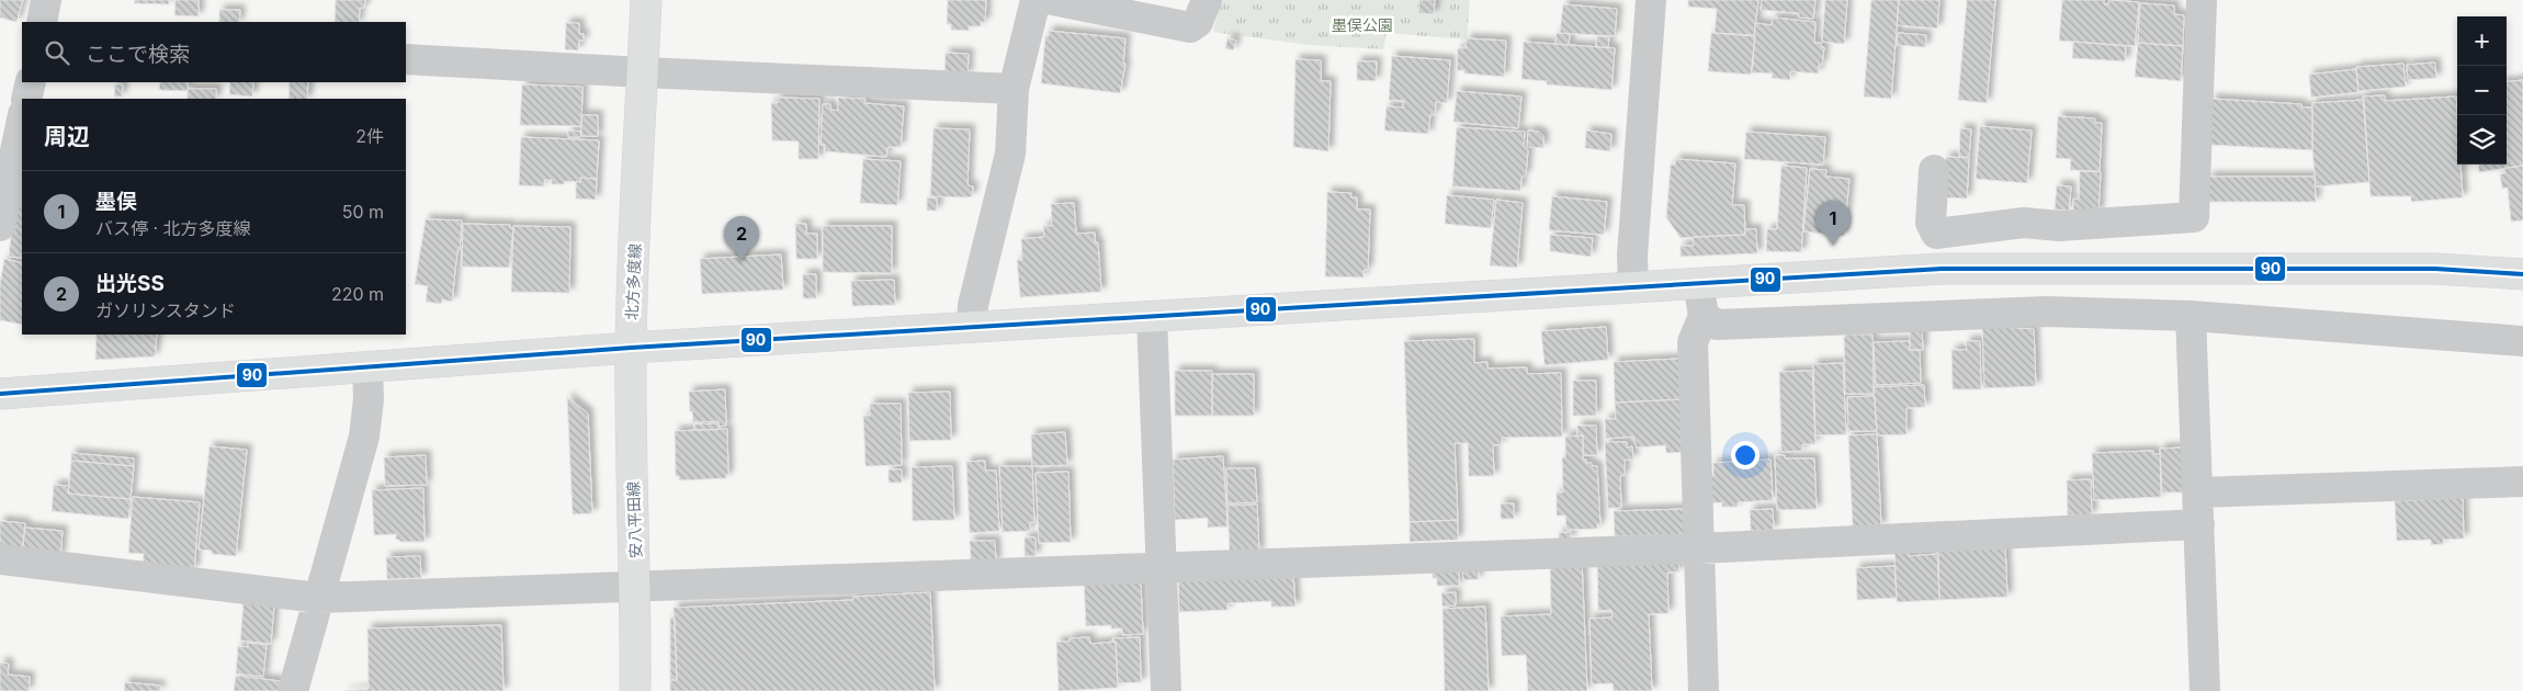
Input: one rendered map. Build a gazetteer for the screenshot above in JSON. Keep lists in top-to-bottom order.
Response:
{
  "streets": {
    "main road": ["北方多度線", "安八平田線"]
  },
  "crossings": [
    ["北方多度線", "安八平田線"]
  ],
  "parks": ["墨俣公園"],
  "lines": ["transit line 90"],
  "page": {
    "map_buttons": ["+", "−"],
    "search": "ここで検索",
    "heading": ["周辺", "2件"],
    "list": [
      {
        "mark": "1",
        "name": "墨俣",
        "note": "バス停 · 北方多度線",
        "value": "50 m"
      },
      {
        "mark": "2",
        "name": "出光SS",
        "note": "ガソリンスタンド",
        "value": "220 m"
      }
    ],
    "pins": ["1", "2"]
  }
}
